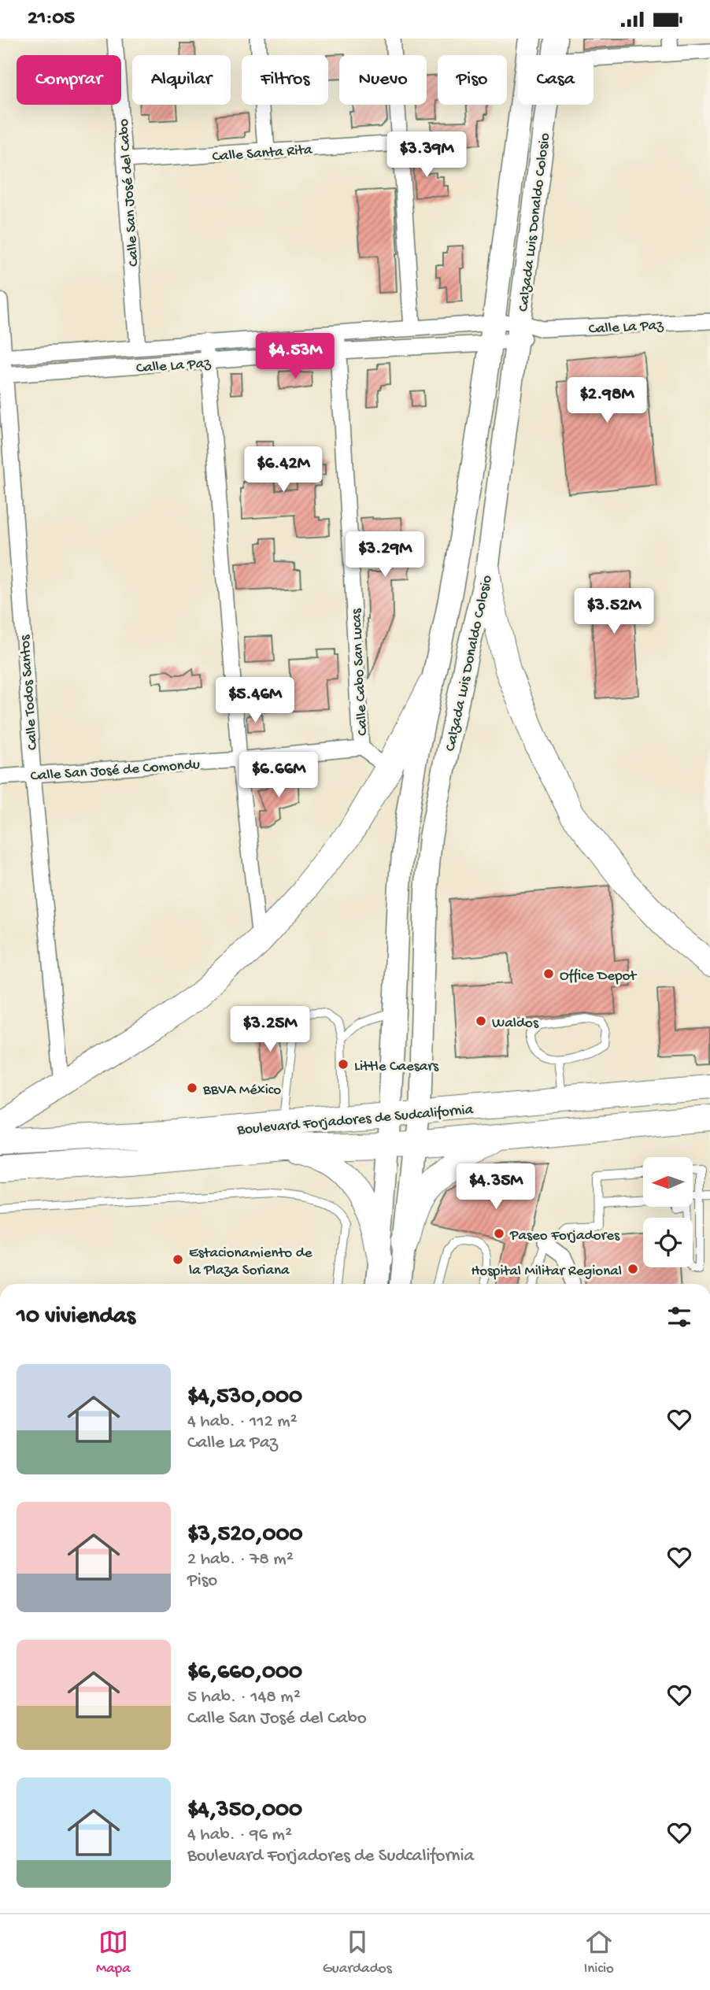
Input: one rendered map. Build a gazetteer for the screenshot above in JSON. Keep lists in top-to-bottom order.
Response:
{
  "streets": {
    "main road": ["Calzada Luis Donaldo Colosio", "Boulevard Forjadores de Sudcalifornia"],
    "street": [
      "Calle Santa Rita",
      "Calle San José del Cabo",
      "Calle La Paz",
      "Calle Cabo San Lucas",
      "Calle Todos Santos",
      "Calle San José de Comondu"
    ]
  },
  "crossings": [
    ["Calle Santa Rita", "Calle San José del Cabo"],
    ["Calle San José del Cabo", "Calle La Paz"],
    ["Calzada Luis Donaldo Colosio", "Calle La Paz"],
    ["Calzada Luis Donaldo Colosio", "Boulevard Forjadores de Sudcalifornia"],
    ["Calle La Paz", "Calle Cabo San Lucas"],
    ["Calle La Paz", "Calle Todos Santos"],
    ["Calle Cabo San Lucas", "Calle San José de Comondu"],
    ["Calle Todos Santos", "Calle San José de Comondu"]
  ],
  "places": [
    "Office Depot",
    "Waldos",
    "Little Caesars",
    "BBVA México",
    "Paseo Forjadores",
    "Estacionamiento de la Plaza Soriana",
    "Hospital Militar Regional"
  ],
  "north": "left",
  "page": {
    "status": "21:05",
    "chip": [
      "Comprar",
      "Alquilar",
      "Filtros",
      "Nuevo",
      "Piso",
      "Casa"
    ],
    "price": [
      "$3.39M",
      "$4.53M",
      "$2.98M",
      "$6.42M",
      "$3.29M",
      "$3.52M",
      "$5.46M",
      "$6.66M",
      "$3.25M",
      "$4.35M"
    ],
    "heading": "10 viviendas",
    "list": [
      {
        "name": "$4,530,000",
        "note": "4 hab. · 112 m² · Calle La Paz"
      },
      {
        "name": "$3,520,000",
        "note": "2 hab. · 78 m² · Piso"
      },
      {
        "name": "$6,660,000",
        "note": "5 hab. · 148 m² · Calle San José del Cabo"
      },
      {
        "name": "$4,350,000",
        "note": "4 hab. · 96 m² · Boulevard Forjadores de Sudcalifornia"
      }
    ],
    "tabs": ["Mapa", "Guardados", "Inicio"]
  }
}
